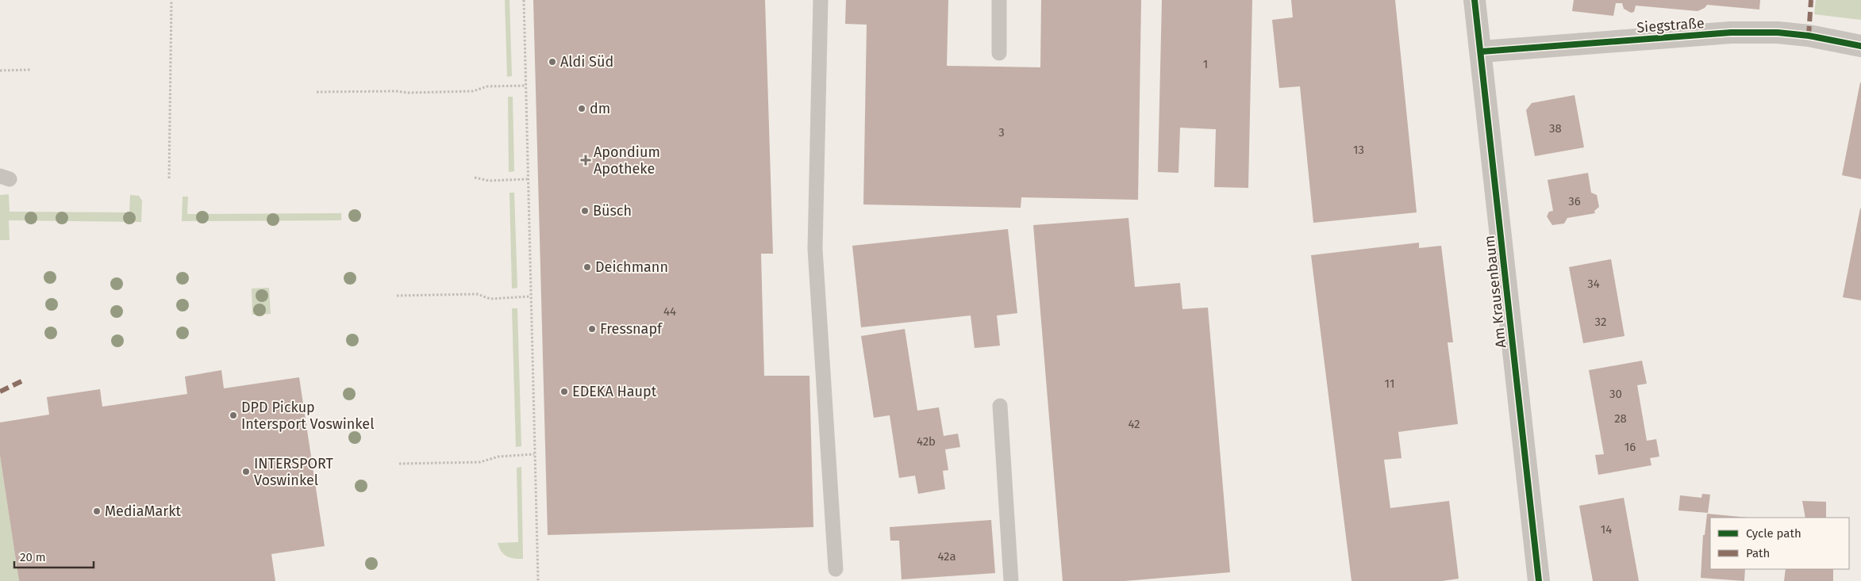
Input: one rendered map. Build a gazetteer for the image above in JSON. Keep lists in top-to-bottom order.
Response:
{
  "streets": {
    "street": ["Siegstraße", "Am Krausenbaum"]
  },
  "crossings": [
    ["Siegstraße", "Am Krausenbaum"]
  ],
  "places": {
    "other": [
      "Aldi Süd",
      "dm",
      "Büsch",
      "Deichmann",
      "Fressnapf",
      "EDEKA Haupt",
      "DPD Pickup Intersport Voswinkel",
      "INTERSPORT Voswinkel",
      "MediaMarkt"
    ],
    "health": ["Apondium Apotheke"]
  },
  "house_numbers": [
    "1",
    "38",
    "3",
    "13",
    "36",
    "34",
    "44",
    "32",
    "11",
    "30",
    "28",
    "42",
    "42b",
    "16",
    "14",
    "42a"
  ],
  "legend": ["Cycle path", "Path"],
  "scale_bar": "20 m"
}
